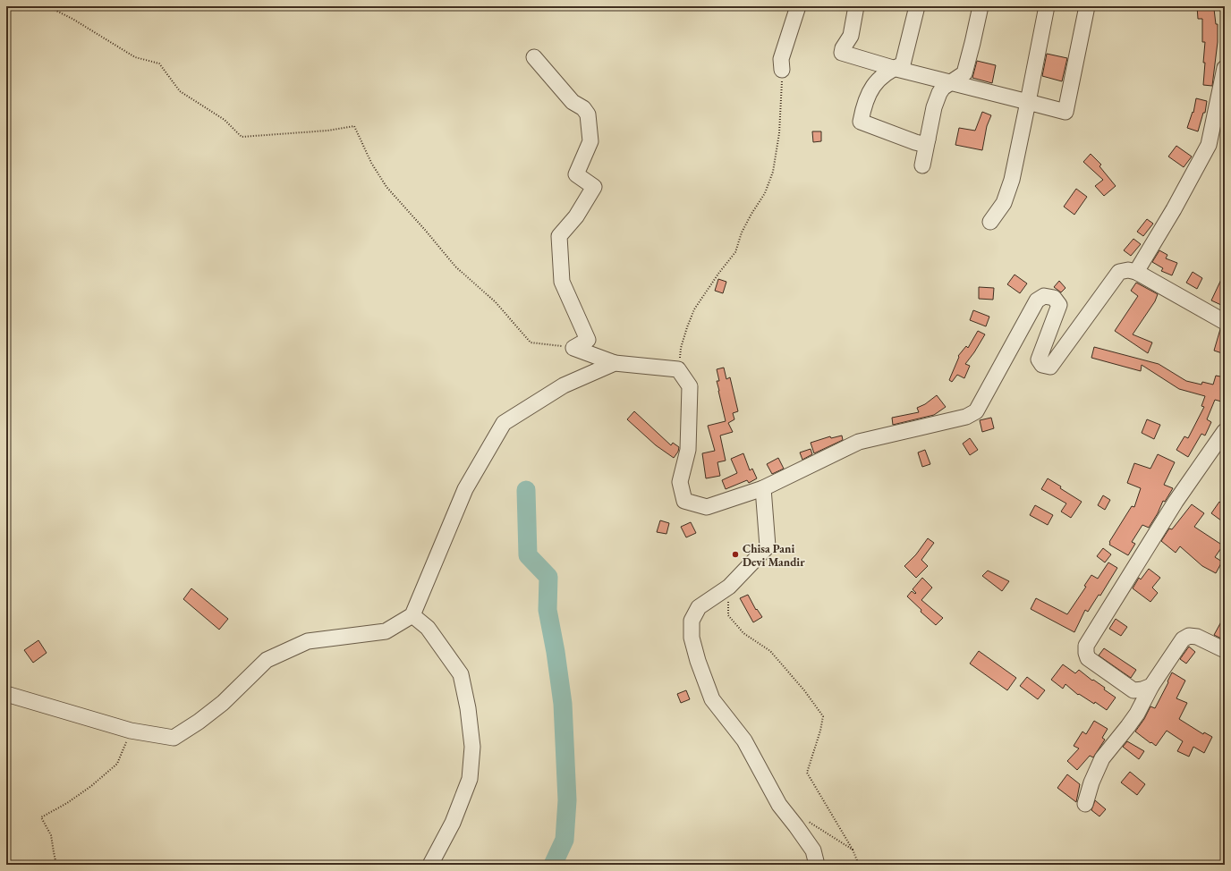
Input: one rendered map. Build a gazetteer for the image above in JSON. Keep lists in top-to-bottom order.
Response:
{
  "places": ["Chisa Pani Devi Mandir"]
}
